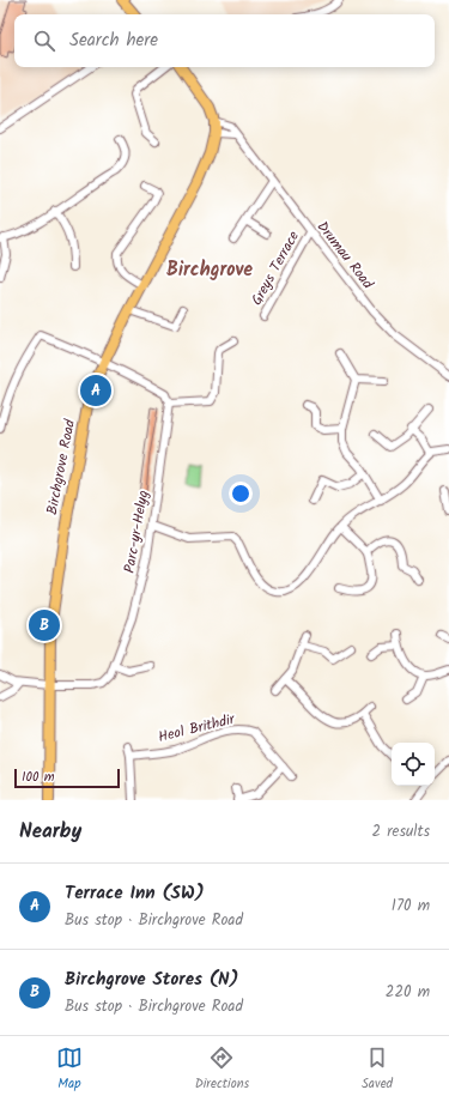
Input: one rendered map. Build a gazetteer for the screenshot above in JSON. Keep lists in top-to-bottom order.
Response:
{
  "streets": {
    "main road": ["Birchgrove Road"],
    "street": [
      "Drumau Road",
      "Greys Terrace",
      "Parc-yr-Helyg",
      "Heol Brithdir"
    ]
  },
  "crossings": [
    ["Drumau Road", "Greys Terrace"],
    ["Drumau Road", "Birchgrove Road"],
    ["Birchgrove Road", "Parc-yr-Helyg"]
  ],
  "districts": ["Birchgrove"],
  "scale_bar": "100 m",
  "page": {
    "search": "Search here",
    "pins": ["A", "B"],
    "scale": "100 m",
    "heading": ["Nearby", "2 results"],
    "list": [
      {
        "mark": "A",
        "name": "Terrace Inn (SW)",
        "note": "Bus stop · Birchgrove Road",
        "value": "170 m"
      },
      {
        "mark": "B",
        "name": "Birchgrove Stores (N)",
        "note": "Bus stop · Birchgrove Road",
        "value": "220 m"
      }
    ],
    "nav": ["Map", "Directions", "Saved"]
  }
}
